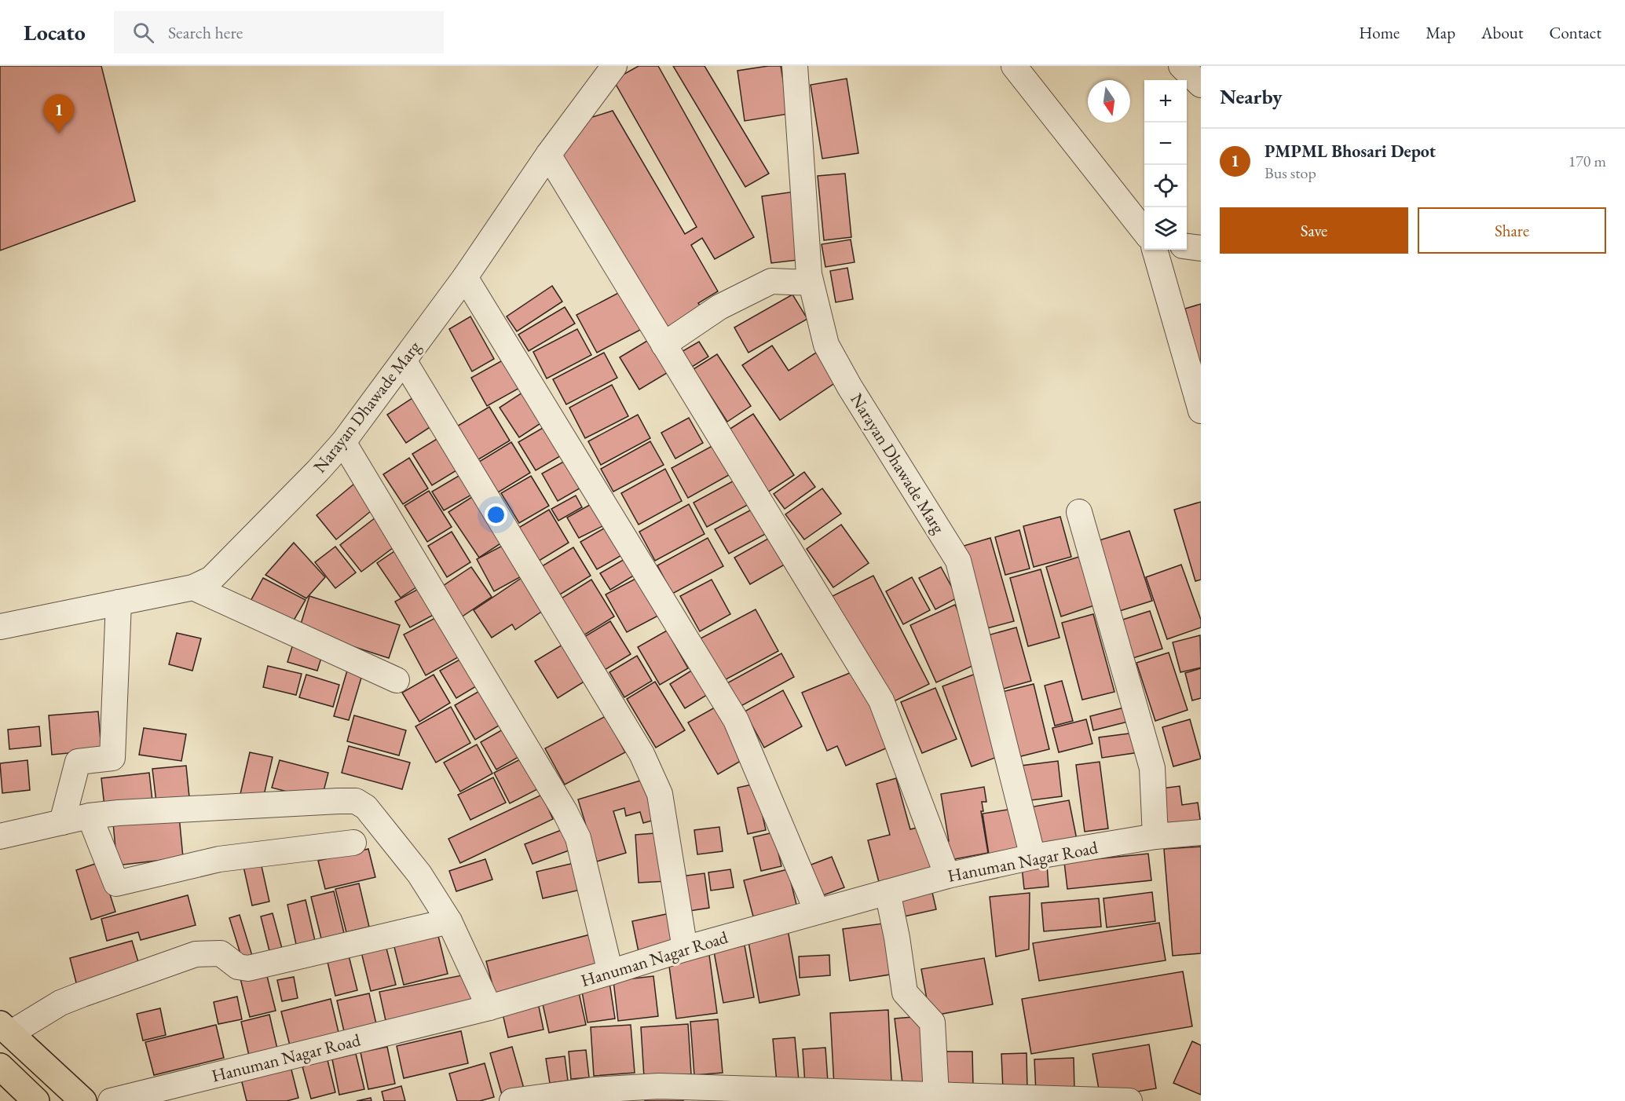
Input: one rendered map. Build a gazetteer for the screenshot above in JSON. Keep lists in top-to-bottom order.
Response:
{
  "streets": {
    "street": ["Narayan Dhawade Marg", "Hanuman Nagar Road"]
  },
  "crossings": [
    ["Narayan Dhawade Marg", "Hanuman Nagar Road"]
  ],
  "north": "bottom",
  "page": {
    "header": "Locato",
    "search": "Search here",
    "nav": [
      "Home",
      "Map",
      "About",
      "Contact"
    ],
    "heading": "Nearby",
    "map_buttons": ["+", "−"],
    "pins": "1",
    "list": [
      {
        "mark": "1",
        "name": "PMPML Bhosari Depot",
        "note": "Bus stop",
        "value": "170 m"
      }
    ],
    "buttons": ["Save", "Share"]
  }
}
